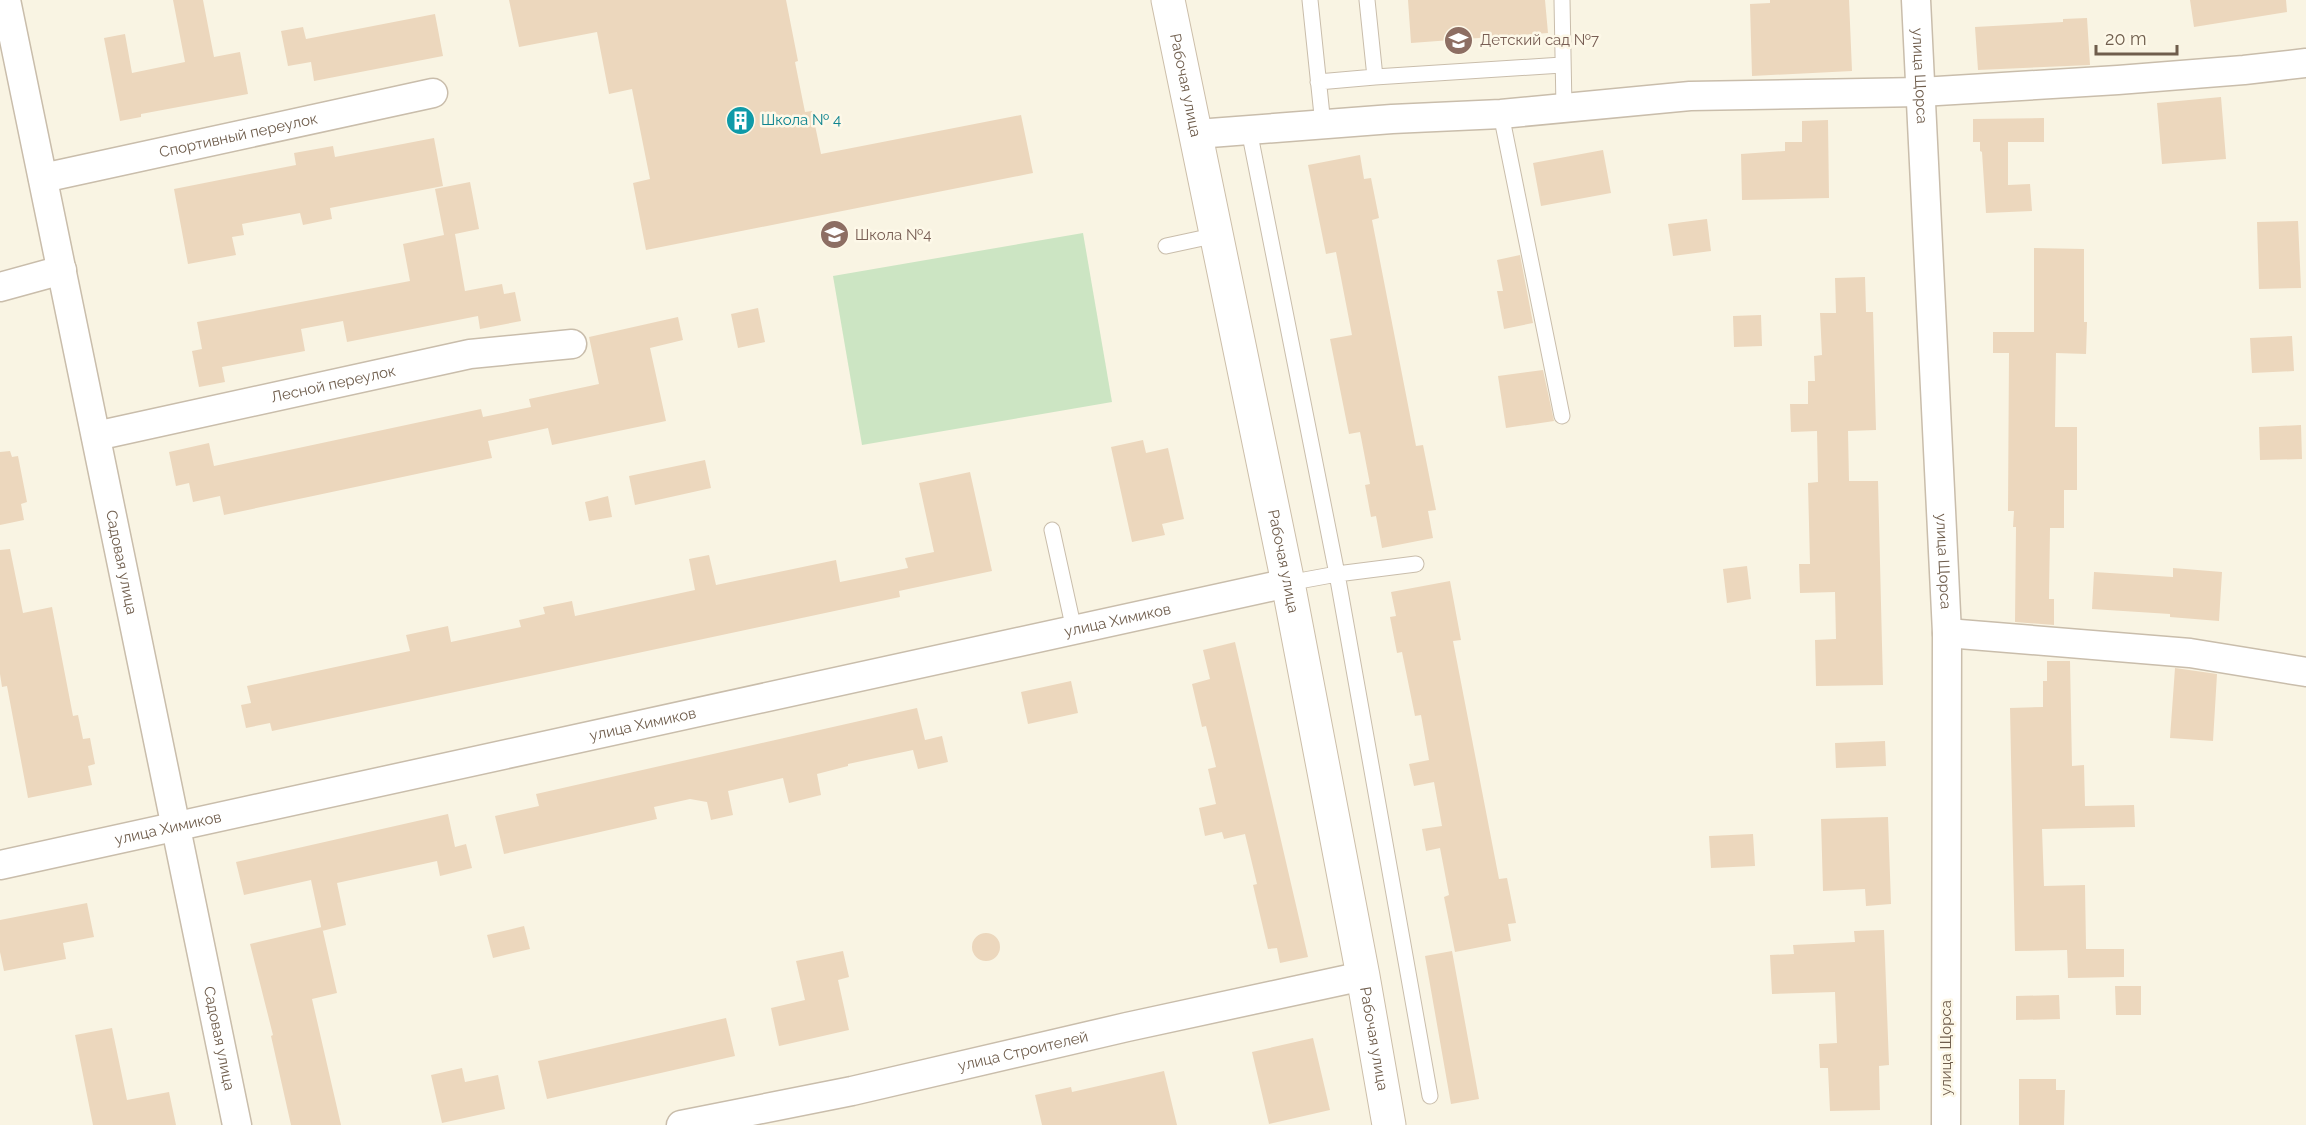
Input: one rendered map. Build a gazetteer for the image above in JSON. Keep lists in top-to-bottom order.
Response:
{
  "streets": {
    "main road": ["Рабочая улица"],
    "street": [
      "улица Щорса",
      "Спортивный переулок",
      "Лесной переулок",
      "Садовая улица",
      "улица Химиков",
      "улица Строителей"
    ]
  },
  "crossings": [
    ["Рабочая улица", "улица Химиков"],
    ["Рабочая улица", "улица Строителей"],
    ["Спортивный переулок", "Садовая улица"],
    ["Лесной переулок", "Садовая улица"],
    ["Садовая улица", "улица Химиков"]
  ],
  "places": {
    "school or university": ["Детский сад №7", "Школа №4"],
    "building": ["Школа № 4"]
  },
  "scale_bar": "20 m"
}
